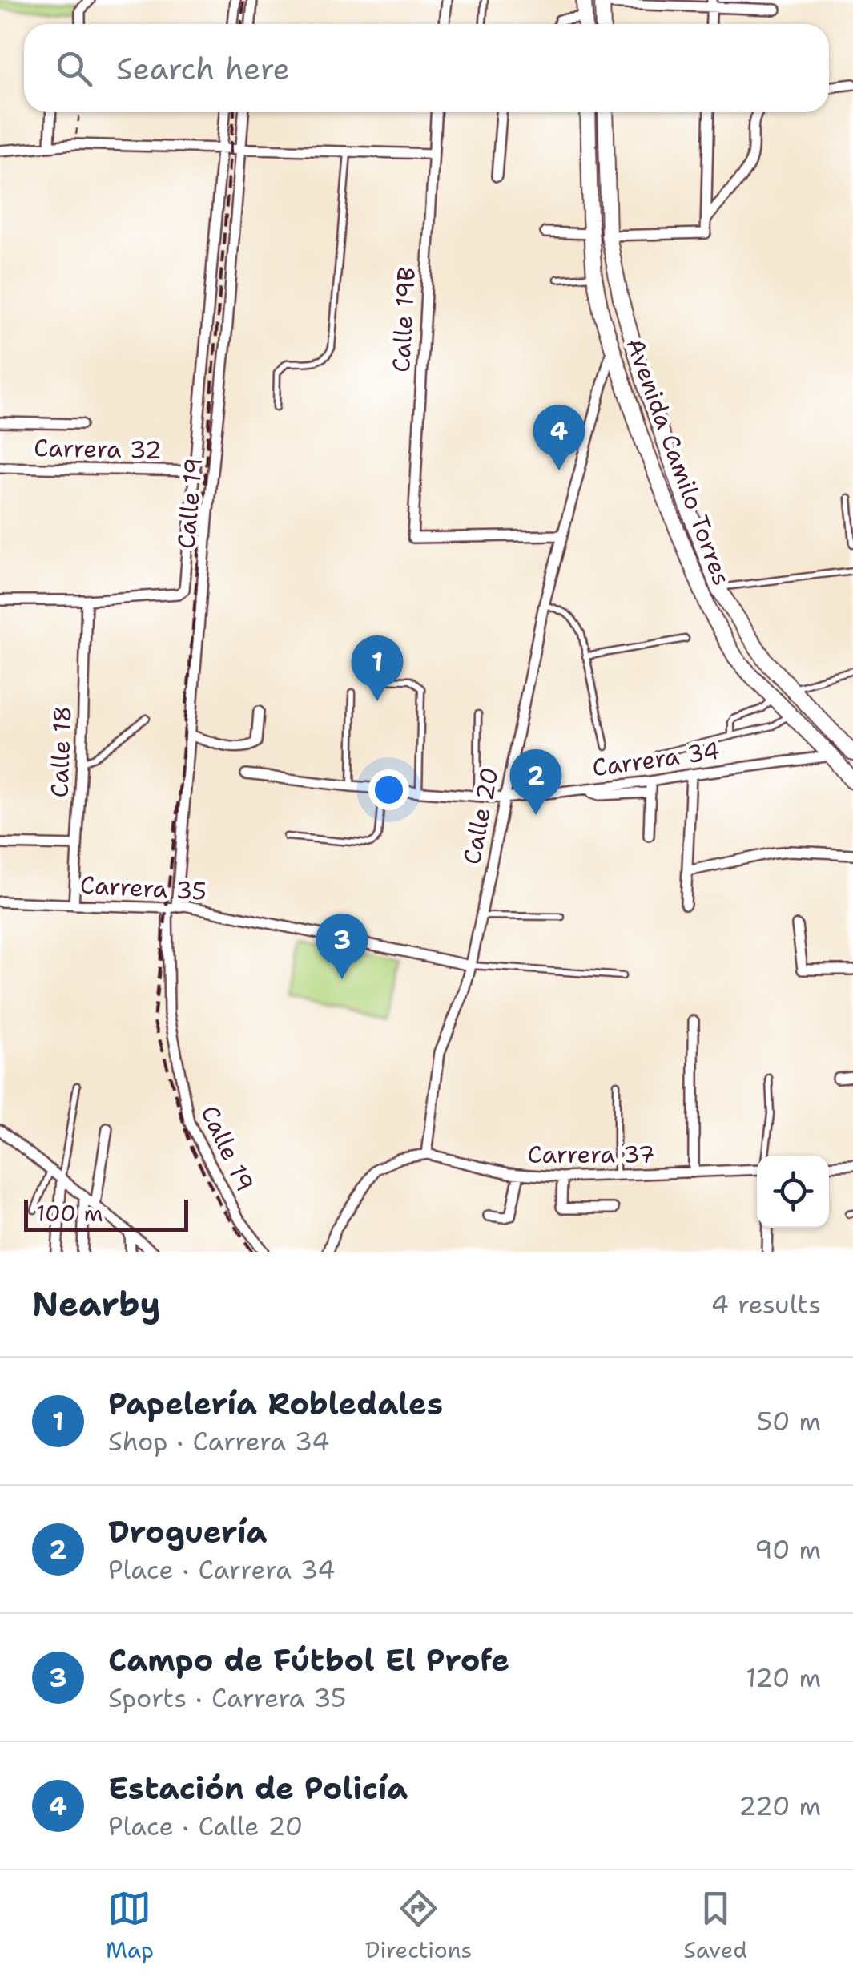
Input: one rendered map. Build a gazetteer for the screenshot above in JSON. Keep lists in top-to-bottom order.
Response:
{
  "streets": {
    "main road": ["Avenida Camilo Torres"],
    "street": [
      "Calle 19B",
      "Carrera 32",
      "Calle 19",
      "Calle 18",
      "Carrera 34",
      "Calle 20",
      "Carrera 35",
      "Carrera 37"
    ]
  },
  "crossings": [
    ["Calle 19B", "Calle 20"],
    ["Carrera 32", "Calle 19"],
    ["Avenida Camilo Torres", "Carrera 34"],
    ["Avenida Camilo Torres", "Calle 20"],
    ["Calle 19", "Calle 18"],
    ["Calle 19", "Carrera 35"],
    ["Calle 18", "Carrera 35"],
    ["Carrera 34", "Calle 20"],
    ["Calle 20", "Carrera 35"],
    ["Calle 20", "Carrera 37"]
  ],
  "scale_bar": "100 m",
  "page": {
    "search": "Search here",
    "pins": [
      "4",
      "1",
      "2",
      "3"
    ],
    "scale": "100 m",
    "heading": ["Nearby", "4 results"],
    "list": [
      {
        "mark": "1",
        "name": "Papelería Robledales",
        "note": "Shop · Carrera 34",
        "value": "50 m"
      },
      {
        "mark": "2",
        "name": "Droguería",
        "note": "Place · Carrera 34",
        "value": "90 m"
      },
      {
        "mark": "3",
        "name": "Campo de Fútbol El Profe",
        "note": "Sports · Carrera 35",
        "value": "120 m"
      },
      {
        "mark": "4",
        "name": "Estación de Policía",
        "note": "Place · Calle 20",
        "value": "220 m"
      }
    ],
    "nav": ["Map", "Directions", "Saved"]
  }
}
